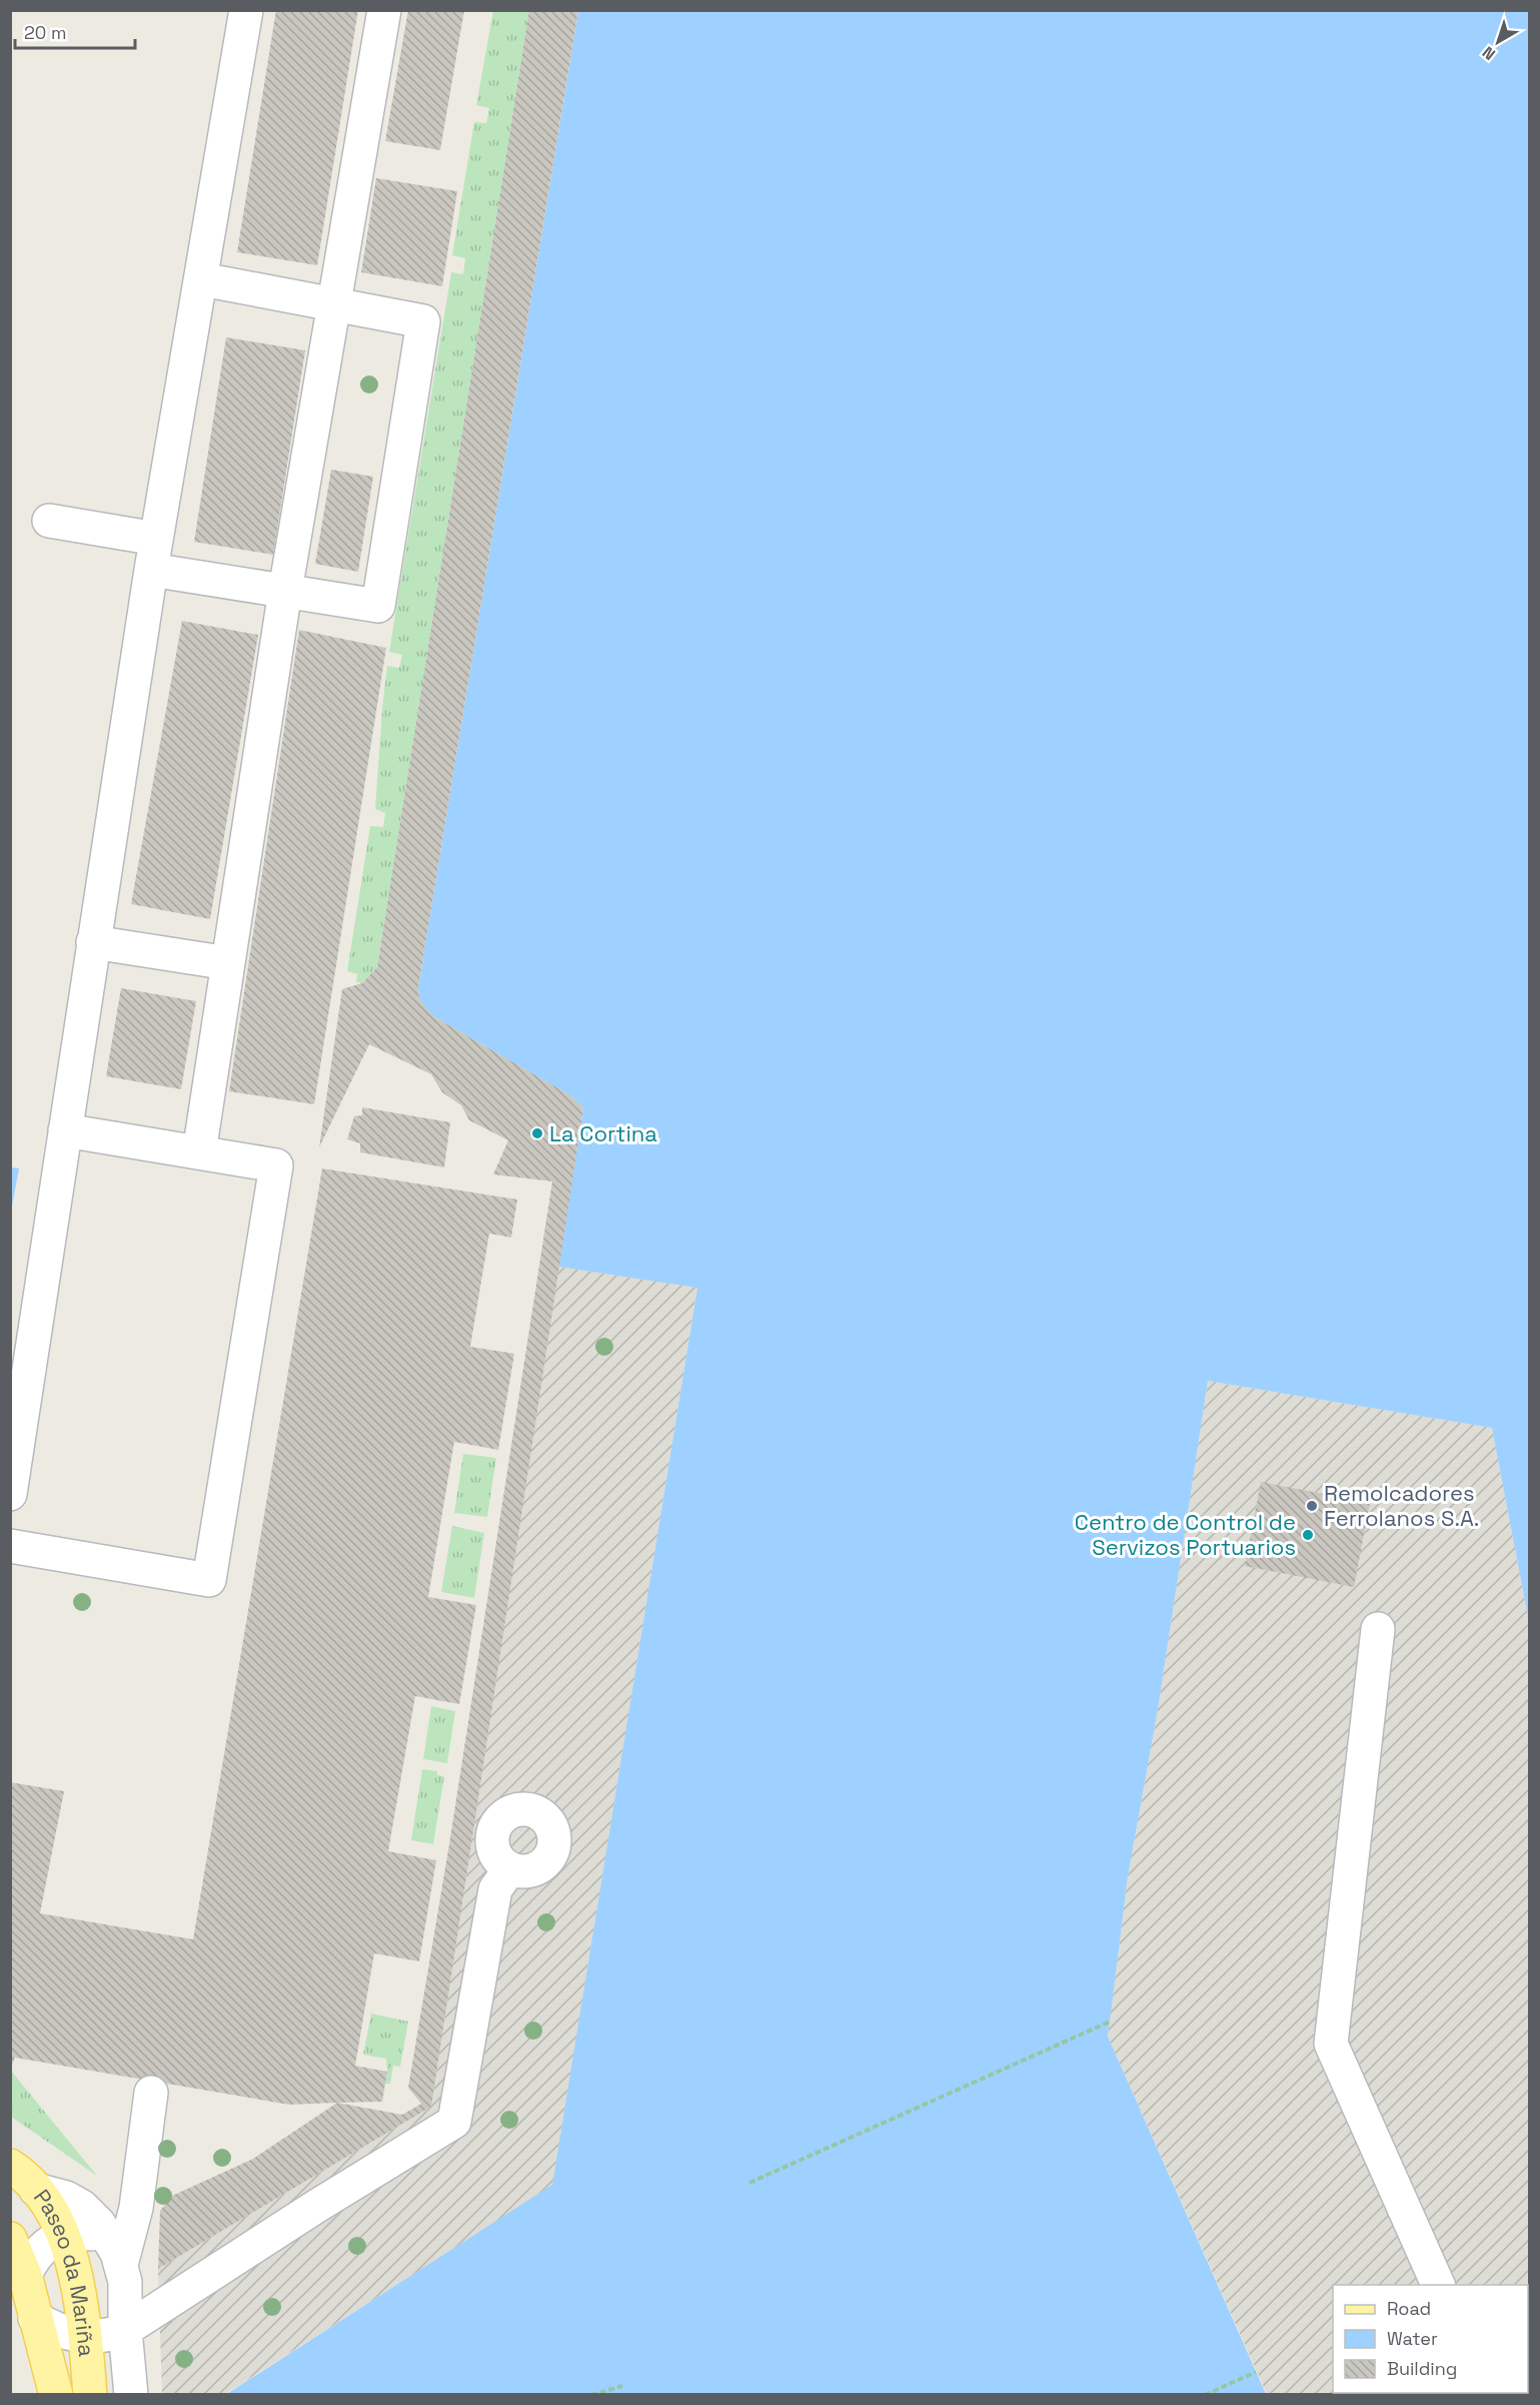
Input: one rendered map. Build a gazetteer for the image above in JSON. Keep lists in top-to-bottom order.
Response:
{
  "streets": {
    "main road": ["Paseo da Mariña"]
  },
  "places": ["La Cortina", "Remolcadores Ferrolanos S.A.", "Centro de Control de Servizos Portuarios"],
  "legend": ["Road", "Water", "Building"],
  "scale_bar": "20 m",
  "north": "bottom left"
}
